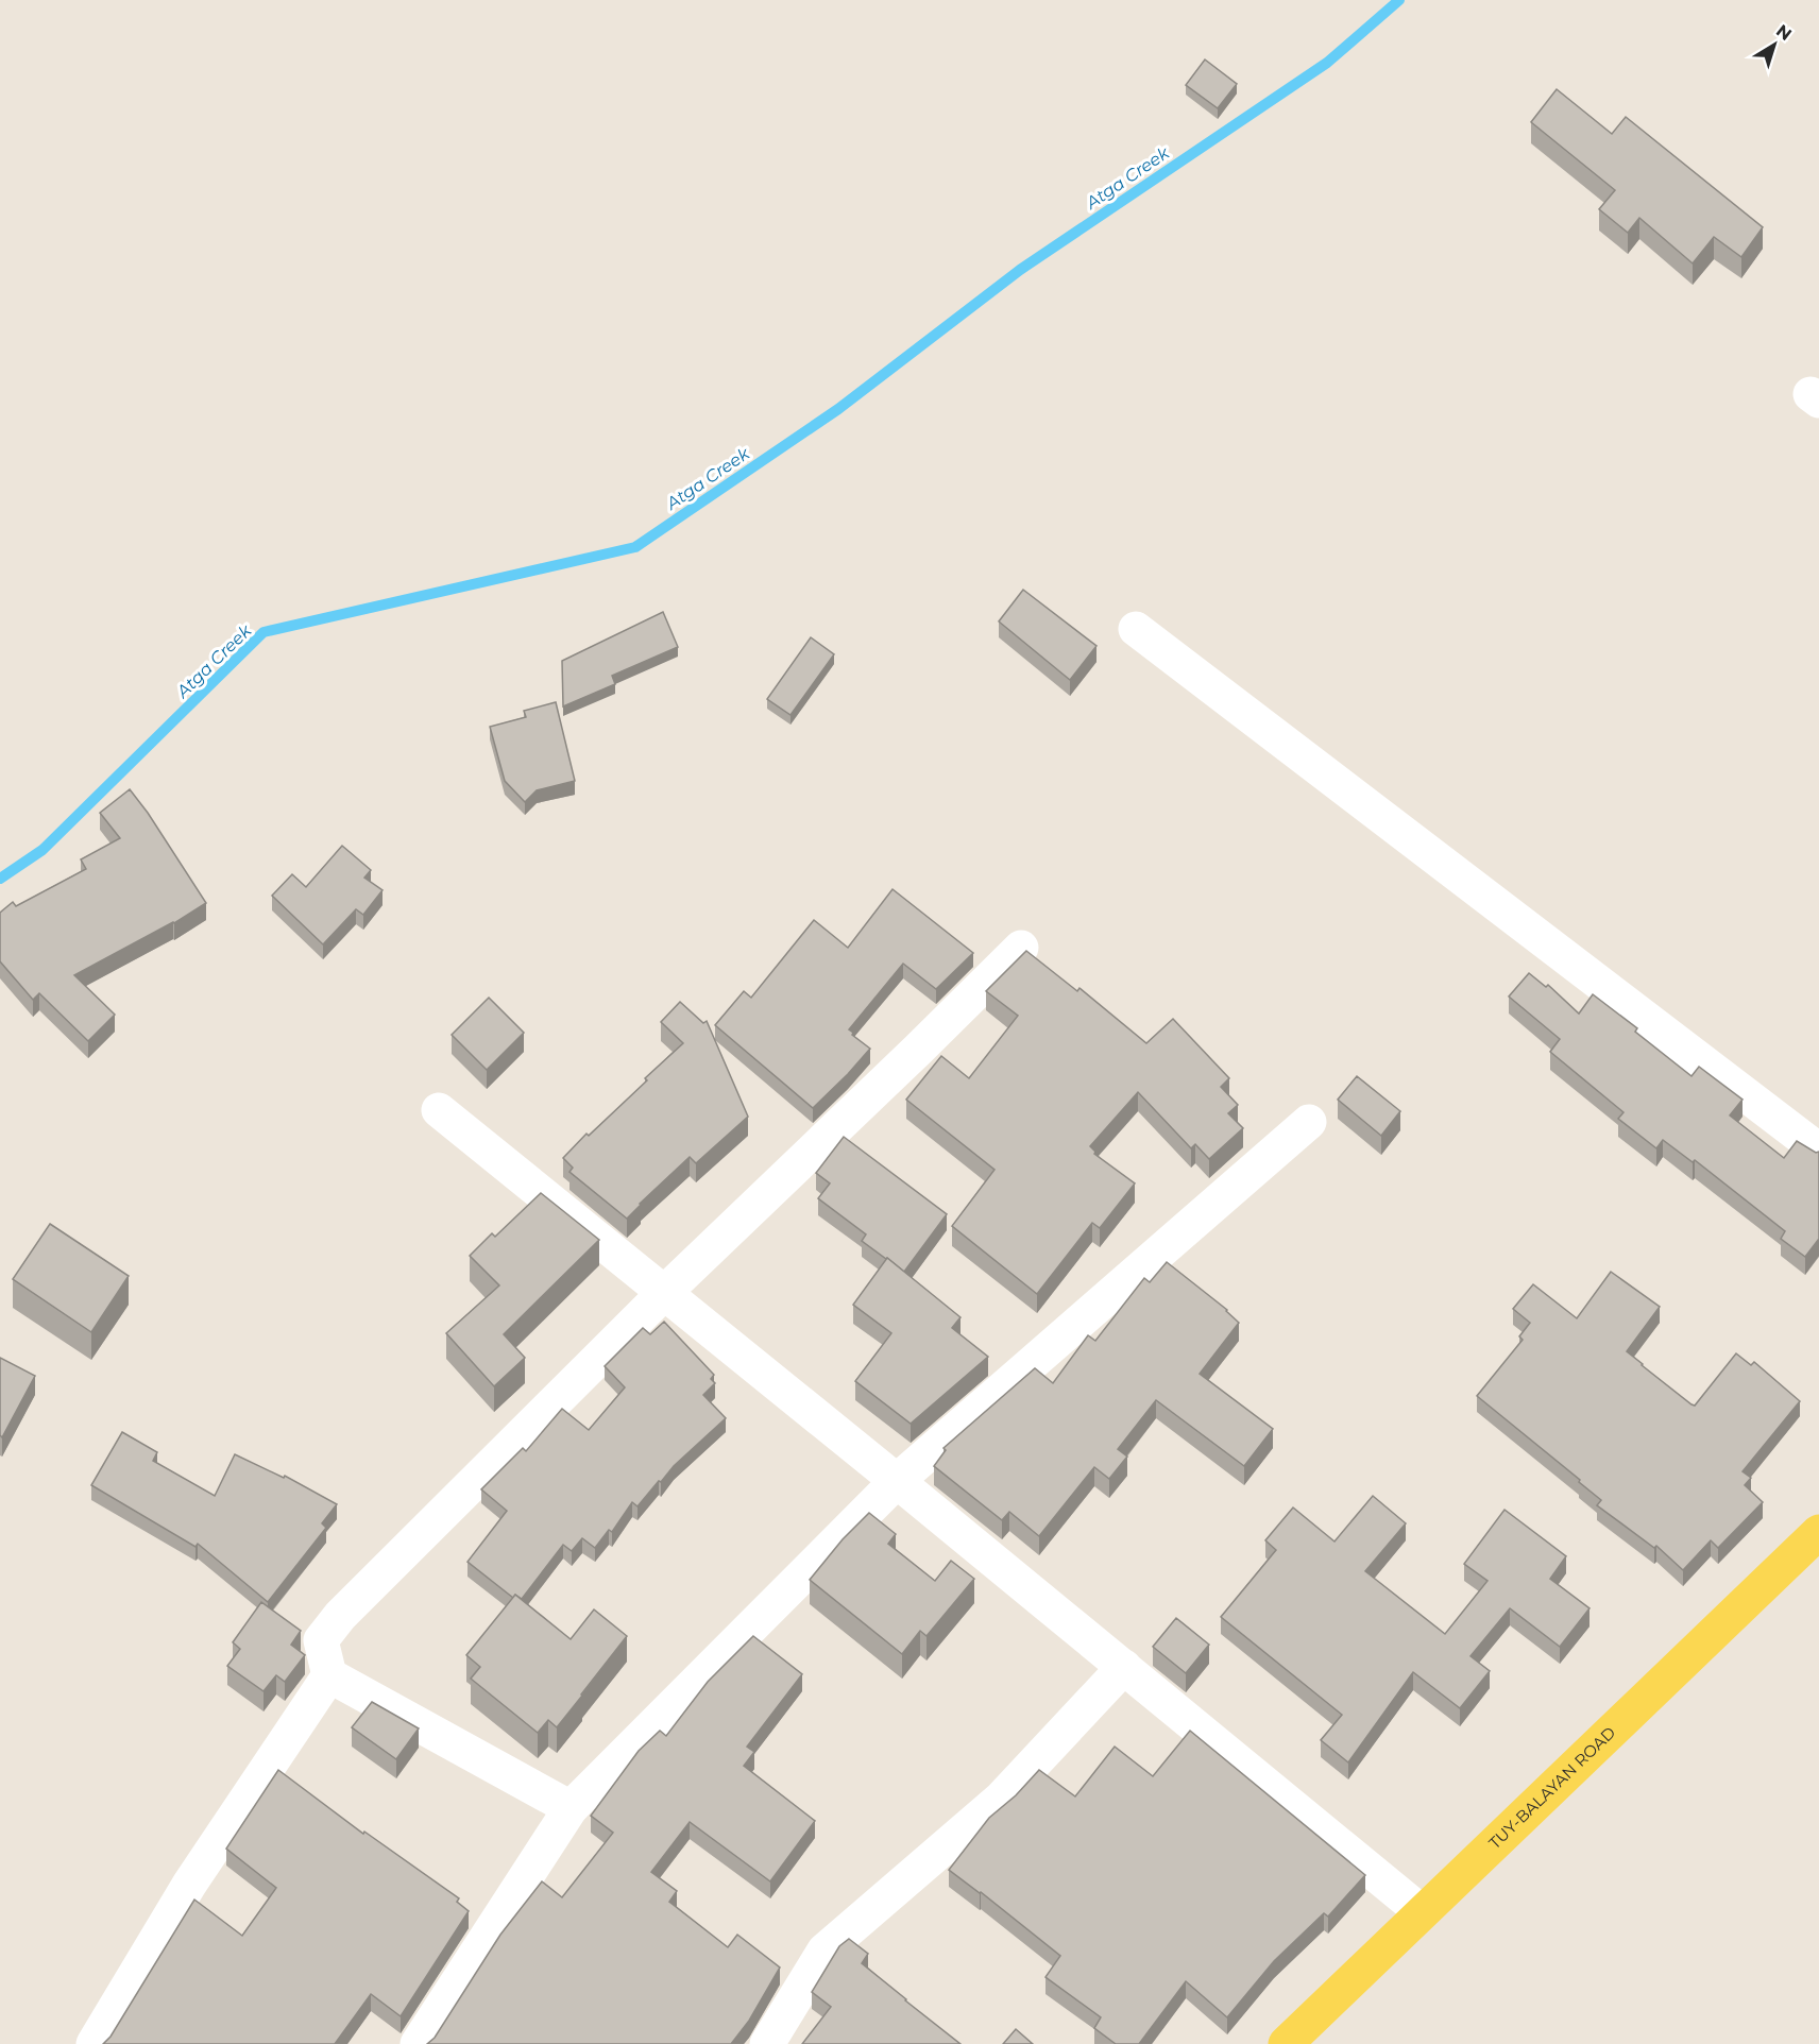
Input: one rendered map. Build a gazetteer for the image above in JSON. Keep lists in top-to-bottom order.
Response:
{
  "streets": {
    "main road": ["TUY-BALAYAN ROAD"]
  },
  "water": ["Atga Creek"],
  "north": "top right"
}
